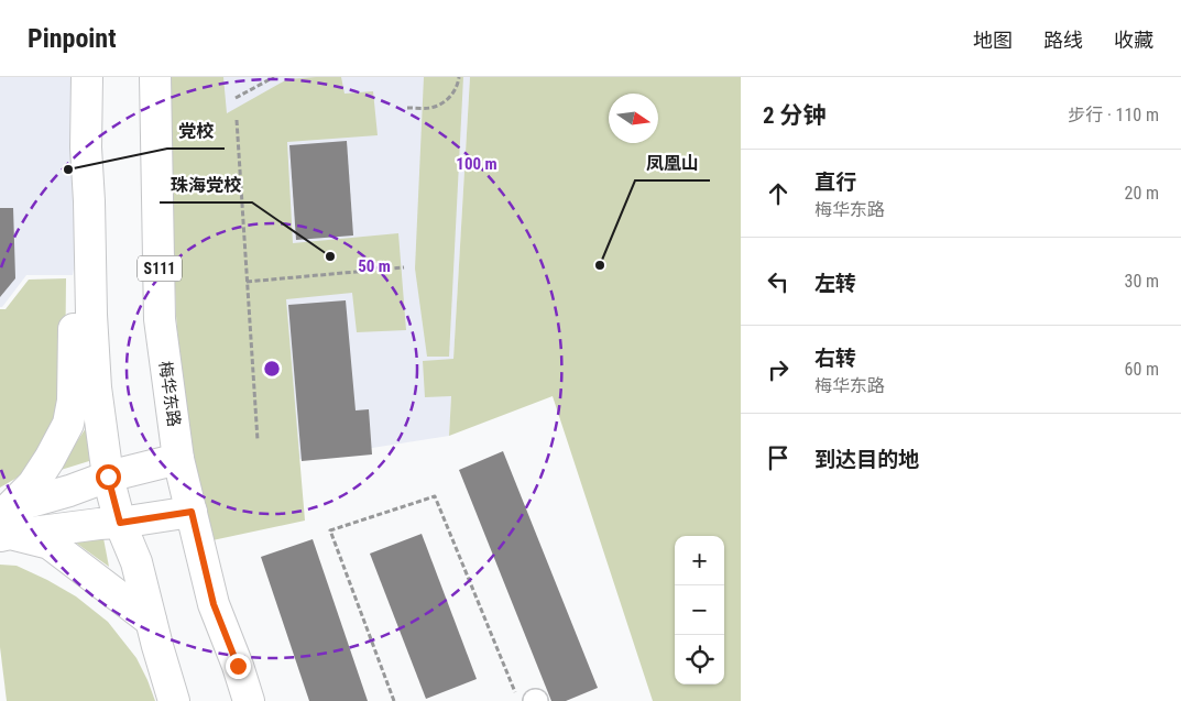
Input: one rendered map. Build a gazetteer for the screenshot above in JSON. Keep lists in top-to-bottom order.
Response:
{
  "streets": {
    "main road": ["S111", "梅华东路"]
  },
  "places": ["党校", "珠海党校", "凤凰山"],
  "north": "right",
  "page": {
    "header": "Pinpoint",
    "nav": ["地图", "路线", "收藏"],
    "heading": ["2 分钟", "步行 · 110 m"],
    "list": [
      ["直行", "梅华东路", "20 m"],
      ["左转", "30 m"],
      ["右转", "梅华东路", "60 m"],
      "到达目的地"
    ],
    "map_buttons": ["+", "−"]
  },
  "rings": ["100 m", "50 m"]
}
